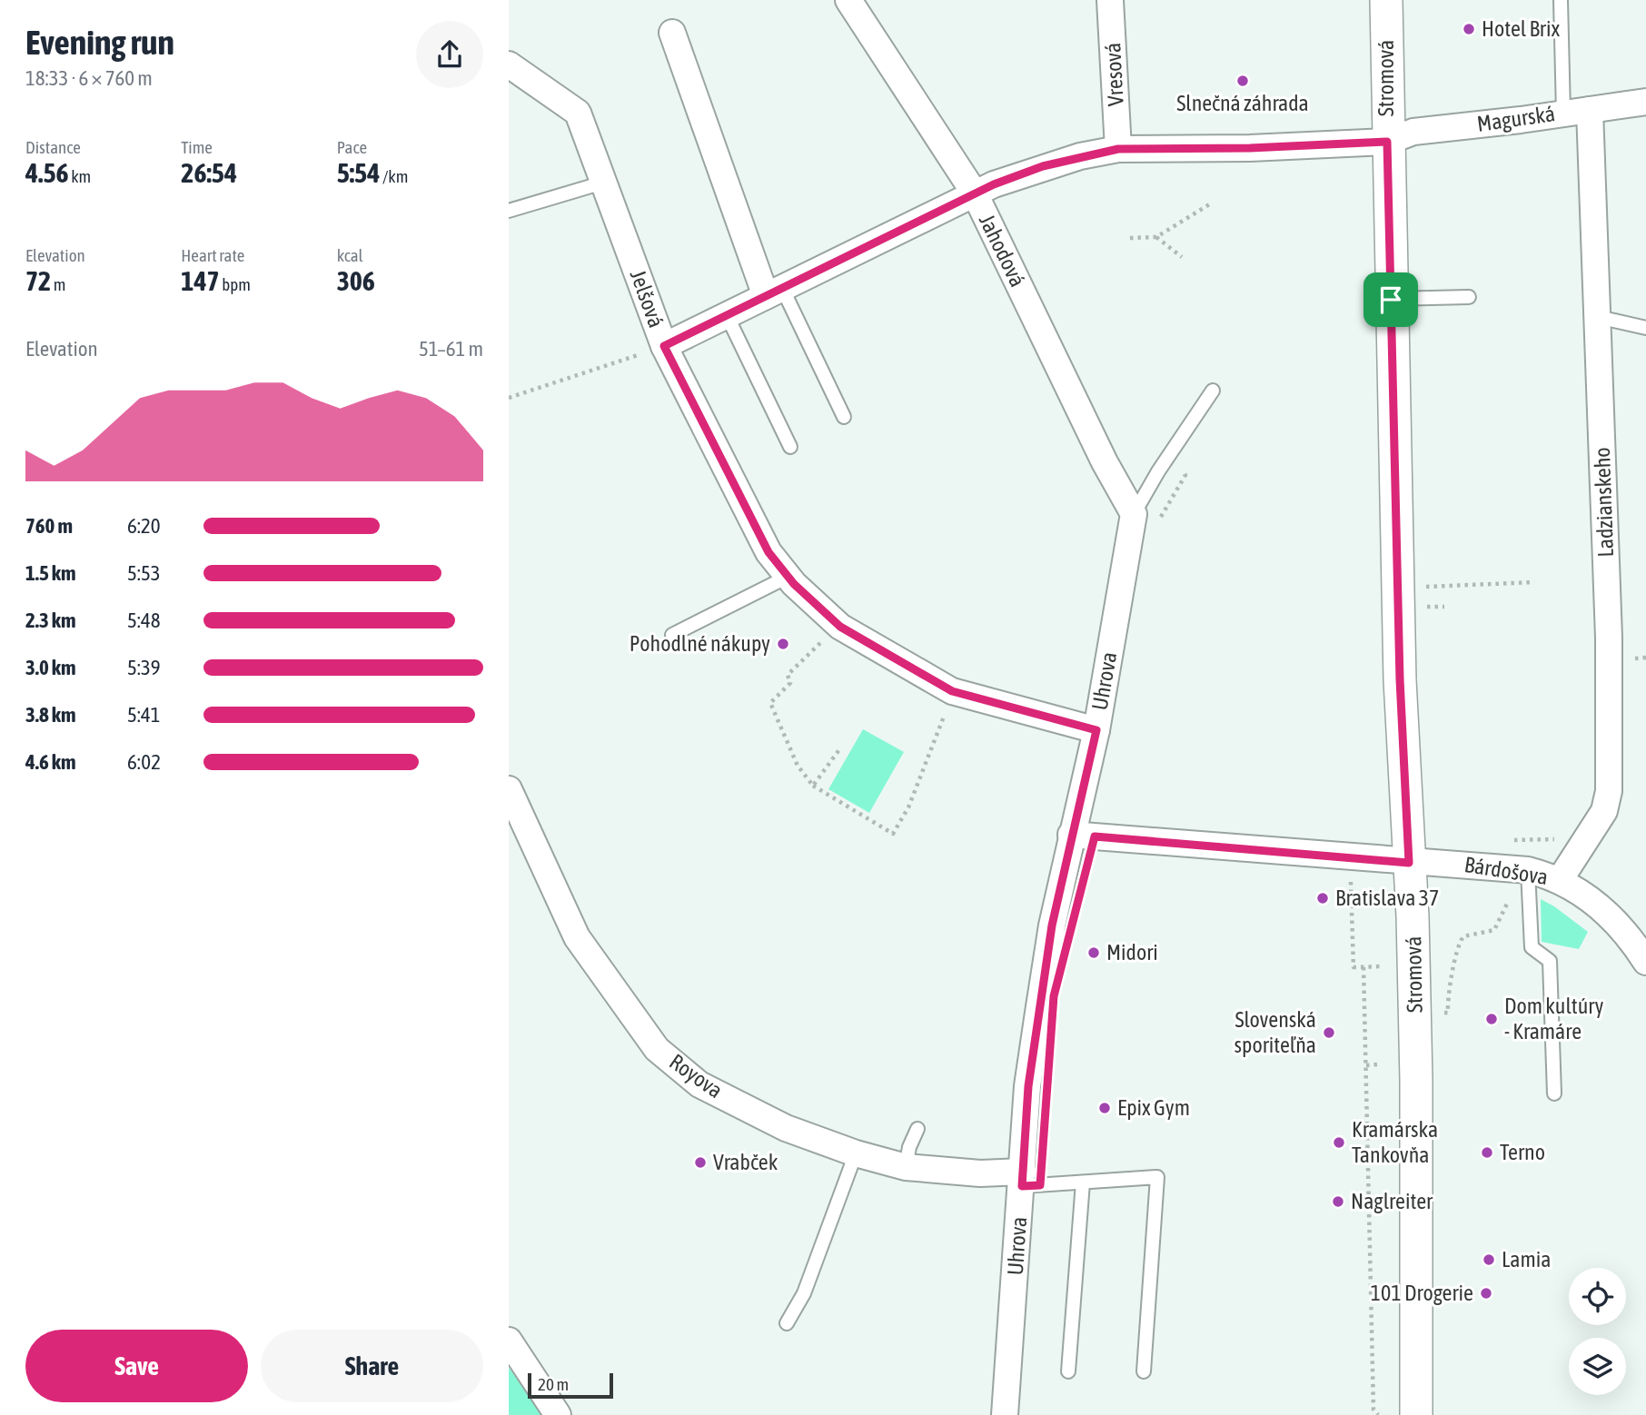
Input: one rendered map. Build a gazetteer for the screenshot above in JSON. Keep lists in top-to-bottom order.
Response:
{
  "streets": {
    "street": [
      "Vresová",
      "Stromová",
      "Magurská",
      "Jahodová",
      "Jelšová",
      "Ladzianskeho",
      "Uhrova",
      "Bárdošova",
      "Royova"
    ]
  },
  "crossings": [
    ["Vresová", "Magurská"],
    ["Stromová", "Magurská"],
    ["Stromová", "Bárdošova"],
    ["Magurská", "Jahodová"],
    ["Magurská", "Jelšová"],
    ["Magurská", "Ladzianskeho"],
    ["Jahodová", "Uhrova"],
    ["Jelšová", "Uhrova"],
    ["Ladzianskeho", "Bárdošova"],
    ["Uhrova", "Royova"]
  ],
  "places": [
    "Hotel Brix",
    "Slnečná záhrada",
    "Pohodlné nákupy",
    "Bratislava 37",
    "Midori",
    "Dom kultúry - Kramáre",
    "Slovenská sporiteľňa",
    "Epix Gym",
    "Kramárska Tankovňa",
    "Terno",
    "Vrabček",
    "Naglreiter",
    "Lamia",
    "101 Drogerie"
  ],
  "scale_bar": "20 m",
  "page": {
    "heading": ["Evening run", "18:33 · 6 × 760 m"],
    "stats": [
      ["Distance", "4.56 km"],
      ["Time", "26:54"],
      ["Pace", "5:54 /km"],
      ["Elevation", "72 m"],
      ["Heart rate", "147 bpm"],
      ["kcal", "306"]
    ],
    "chart": ["Elevation", "51–61 m"],
    "list": [
      {
        "name": "760 m",
        "note": "6:20"
      },
      {
        "name": "1.5 km",
        "note": "5:53"
      },
      {
        "name": "2.3 km",
        "note": "5:48"
      },
      {
        "name": "3.0 km",
        "note": "5:39"
      },
      {
        "name": "3.8 km",
        "note": "5:41"
      },
      {
        "name": "4.6 km",
        "note": "6:02"
      }
    ],
    "buttons": ["Save", "Share"],
    "scale": "20 m"
  }
}
